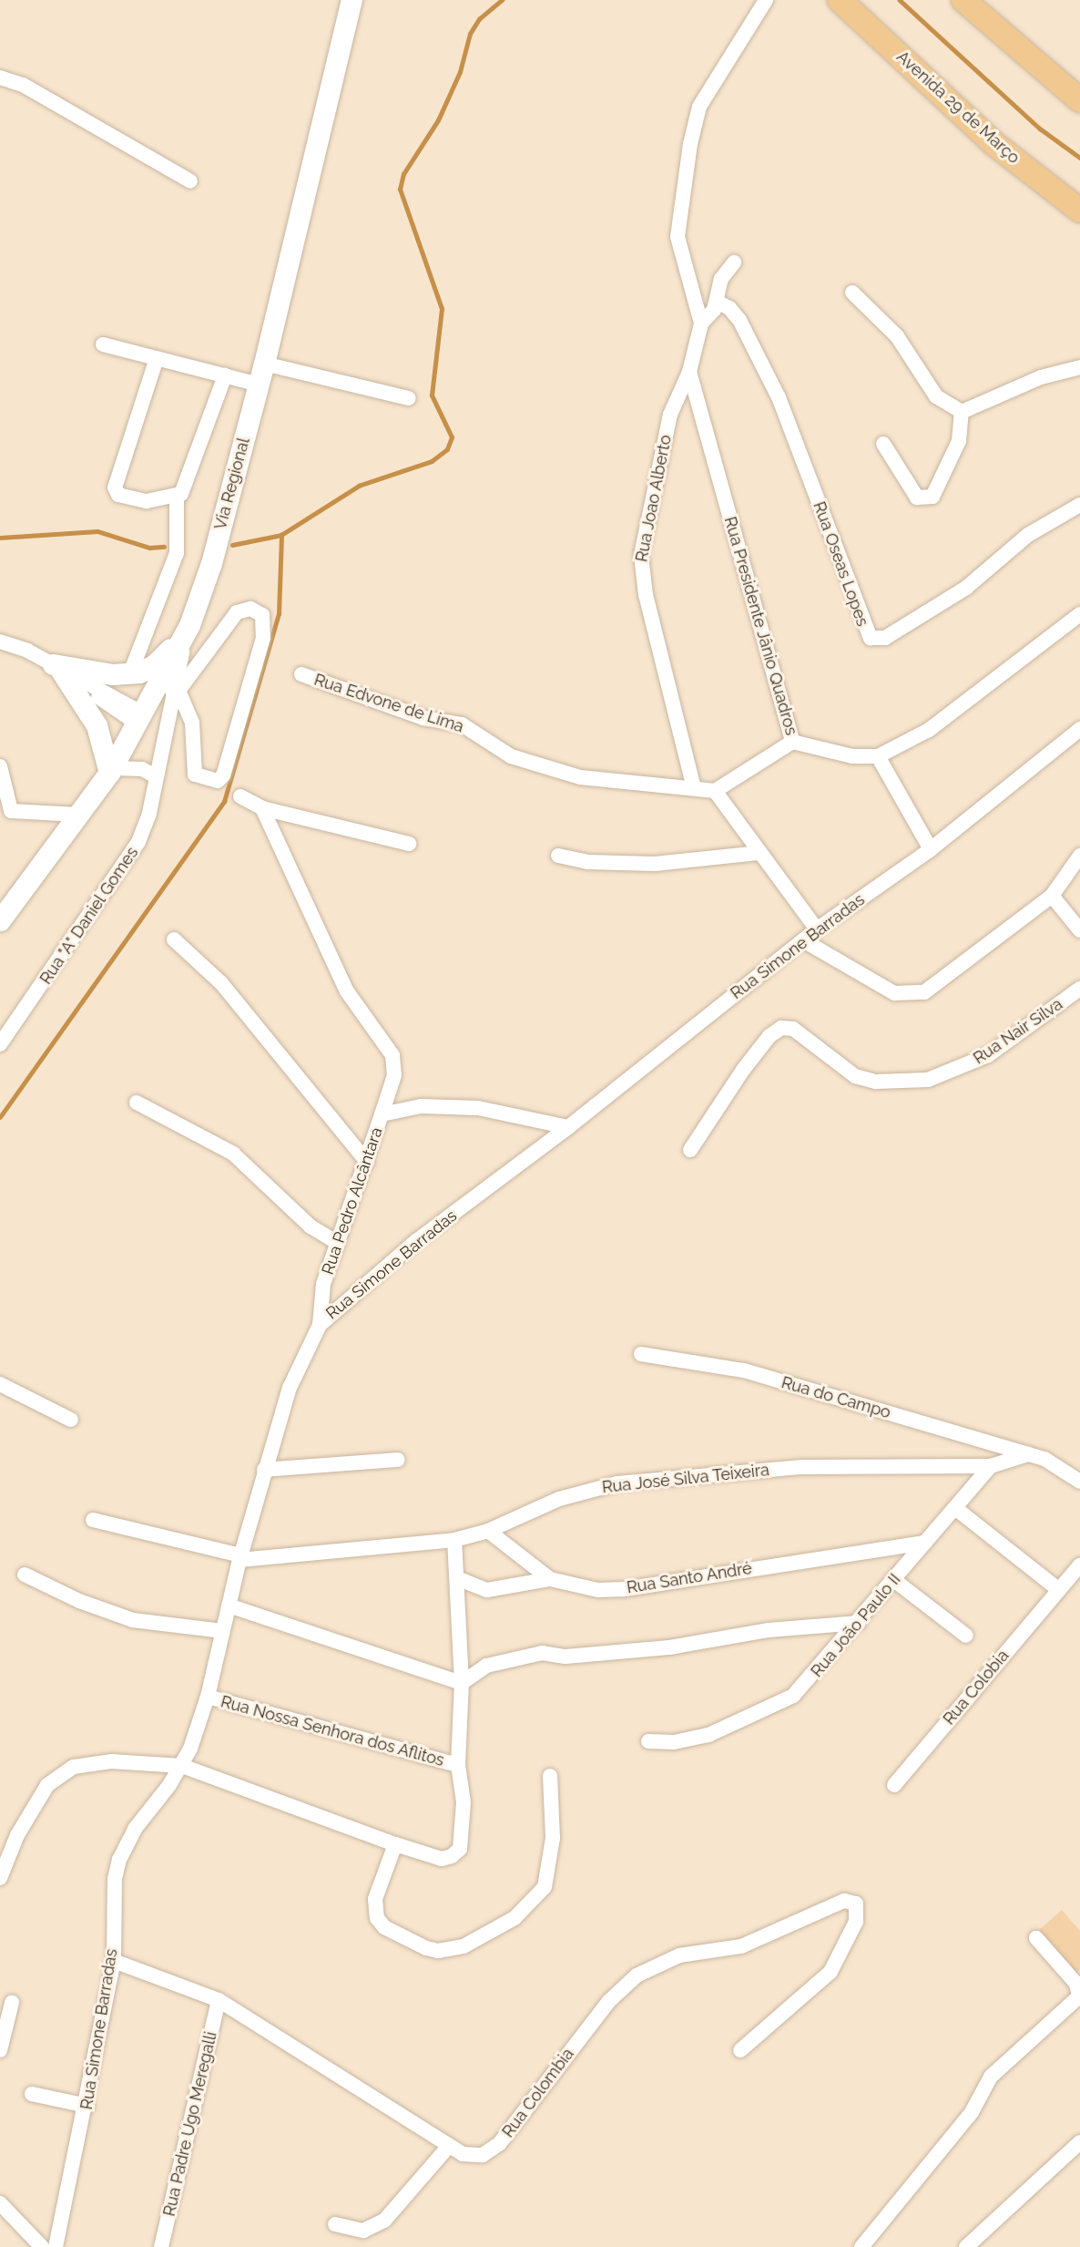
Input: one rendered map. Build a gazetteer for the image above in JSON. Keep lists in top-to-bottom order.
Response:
{
  "streets": {
    "main road": ["Avenida 29 de Março", "Via Regional"],
    "street": [
      "Rua Joao Alberto",
      "Rua Oseas Lopes",
      "Rua Presidente Jânio Quadros",
      "Rua Edvone de Lima",
      "Rua \"A\" Daniel Gomes",
      "Rua Simone Barradas",
      "Rua Nair Silva",
      "Rua Pedro Alcântara",
      "Rua do Campo",
      "Rua José Silva Teixeira",
      "Rua Santo André",
      "Rua João Paulo II",
      "Rua Colobia",
      "Rua Nossa Senhora dos Aflitos",
      "Rua Colombia",
      "Rua Padre Ugo Meregalli"
    ]
  },
  "crossings": [
    ["Via Regional", "Rua \"A\" Daniel Gomes"],
    ["Rua Joao Alberto", "Rua Presidente Jânio Quadros"],
    ["Rua Joao Alberto", "Rua Edvone de Lima"],
    ["Rua Simone Barradas", "Rua Pedro Alcântara"],
    ["Rua Simone Barradas", "Rua José Silva Teixeira"],
    ["Rua Simone Barradas", "Rua Nossa Senhora dos Aflitos"],
    ["Rua Simone Barradas", "Rua Colombia"],
    ["Rua José Silva Teixeira", "Rua João Paulo II"],
    ["Rua Santo André", "Rua João Paulo II"],
    ["Rua Colombia", "Rua Padre Ugo Meregalli"]
  ]
}
